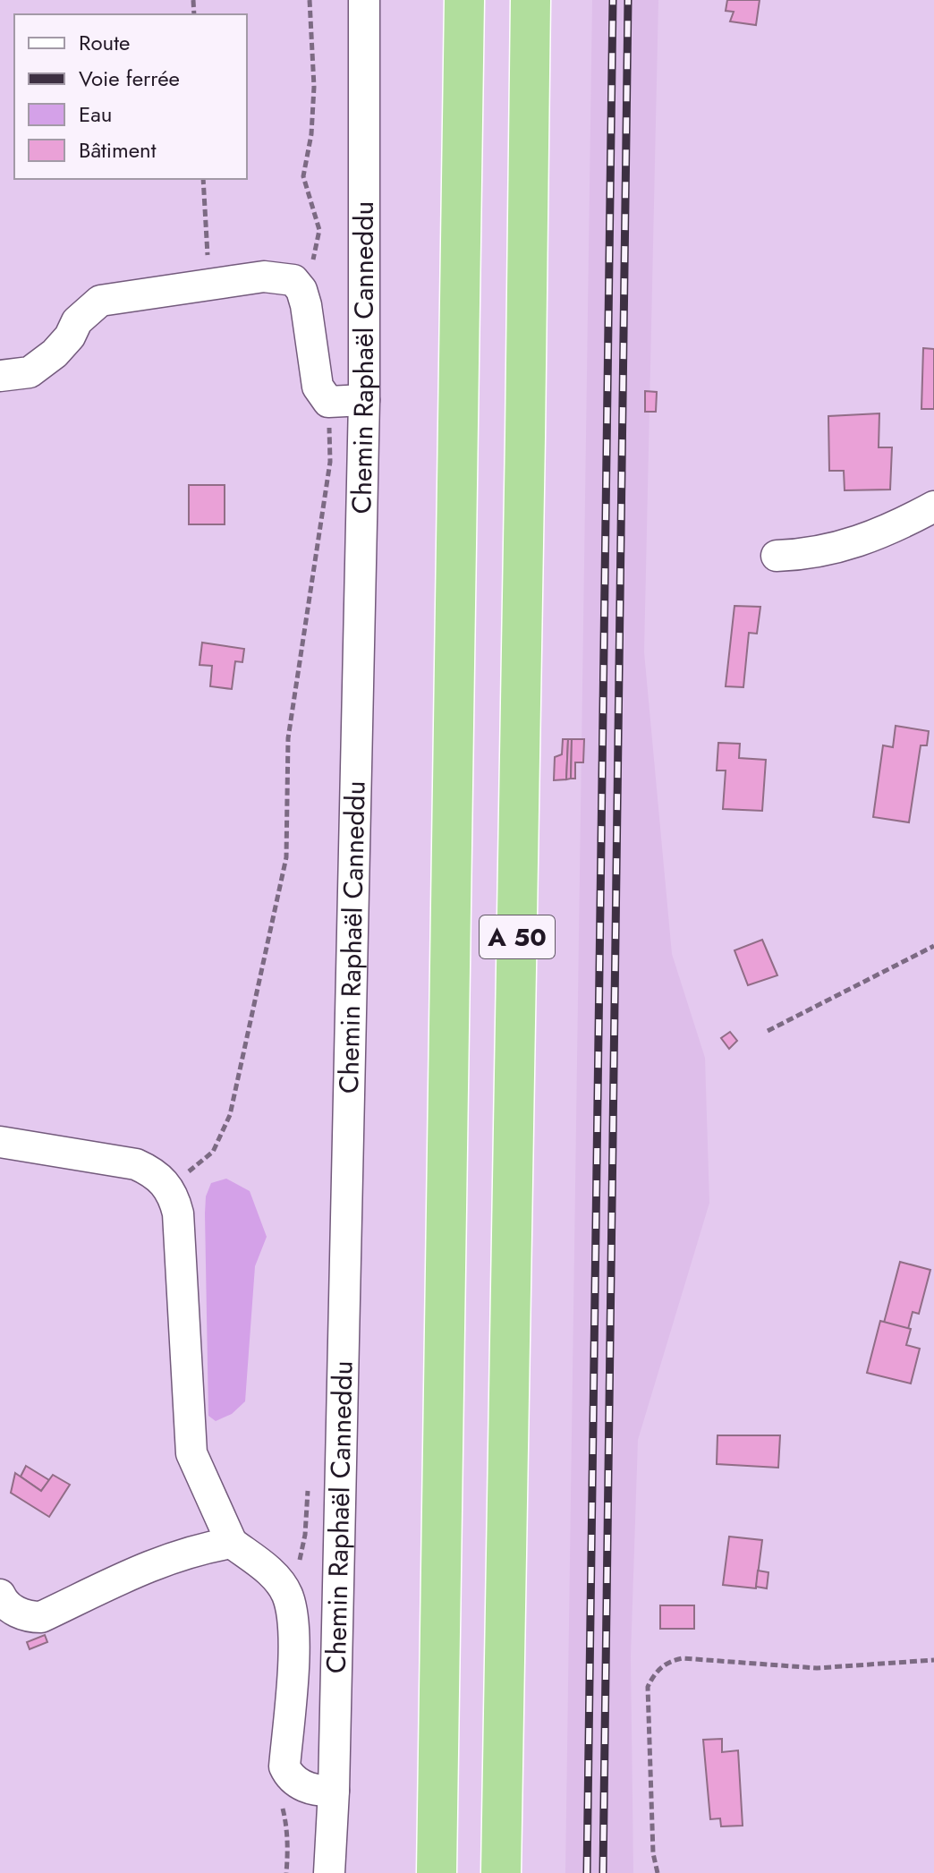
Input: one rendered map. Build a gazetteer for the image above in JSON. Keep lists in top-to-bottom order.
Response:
{
  "streets": {
    "highway": ["A 50"],
    "street": ["Chemin Raphaël Canneddu"]
  },
  "legend": [
    "Route",
    "Voie ferrée",
    "Eau",
    "Bâtiment"
  ]
}
